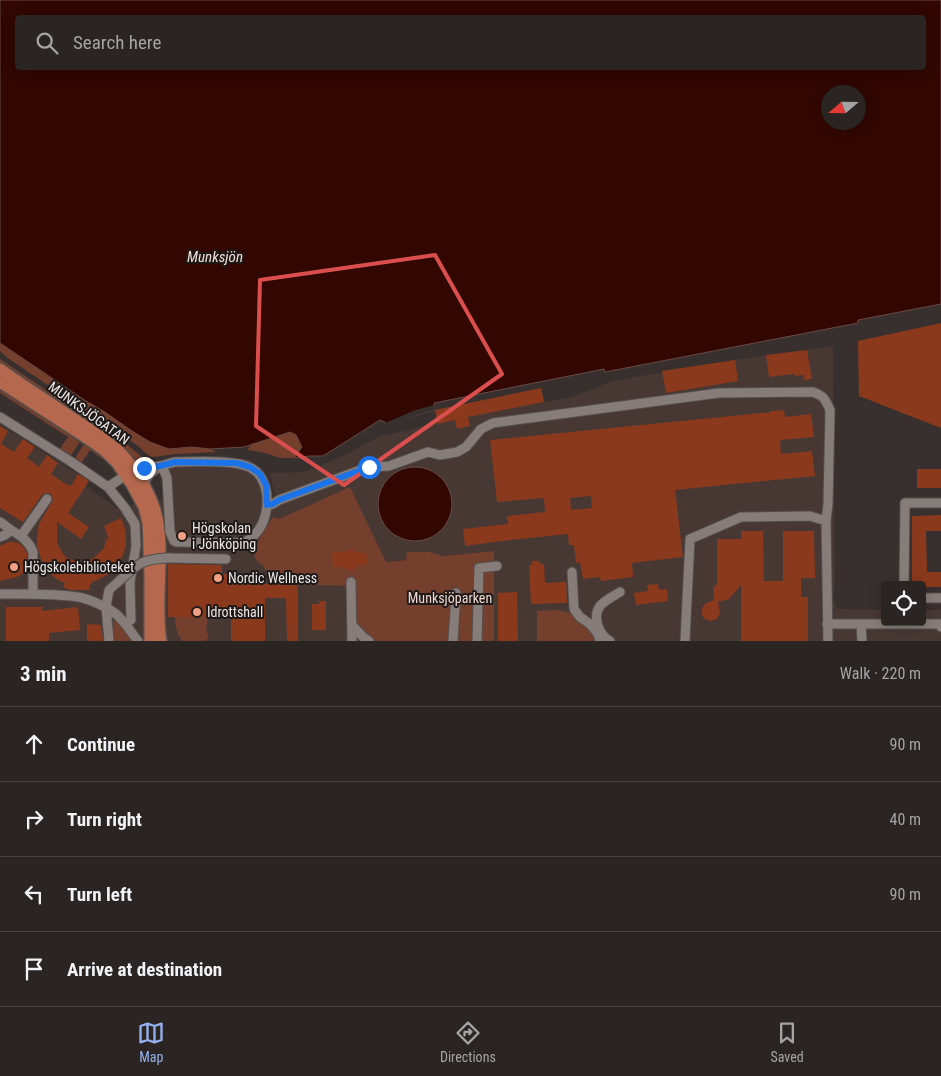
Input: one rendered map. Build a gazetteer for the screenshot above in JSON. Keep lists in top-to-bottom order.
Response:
{
  "streets": {
    "main road": ["MUNKSJÖGATAN"]
  },
  "water": ["Munksjön"],
  "parks": ["Munksjöparken"],
  "places": [
    "Högskolan i Jönköping",
    "Högskolebiblioteket",
    "Nordic Wellness",
    "Idrottshall"
  ],
  "north": "left",
  "page": {
    "search": "Search here",
    "heading": ["3 min", "Walk · 220 m"],
    "list": [
      ["Continue", "90 m"],
      ["Turn right", "40 m"],
      ["Turn left", "90 m"],
      "Arrive at destination"
    ],
    "nav": ["Map", "Directions", "Saved"]
  }
}
